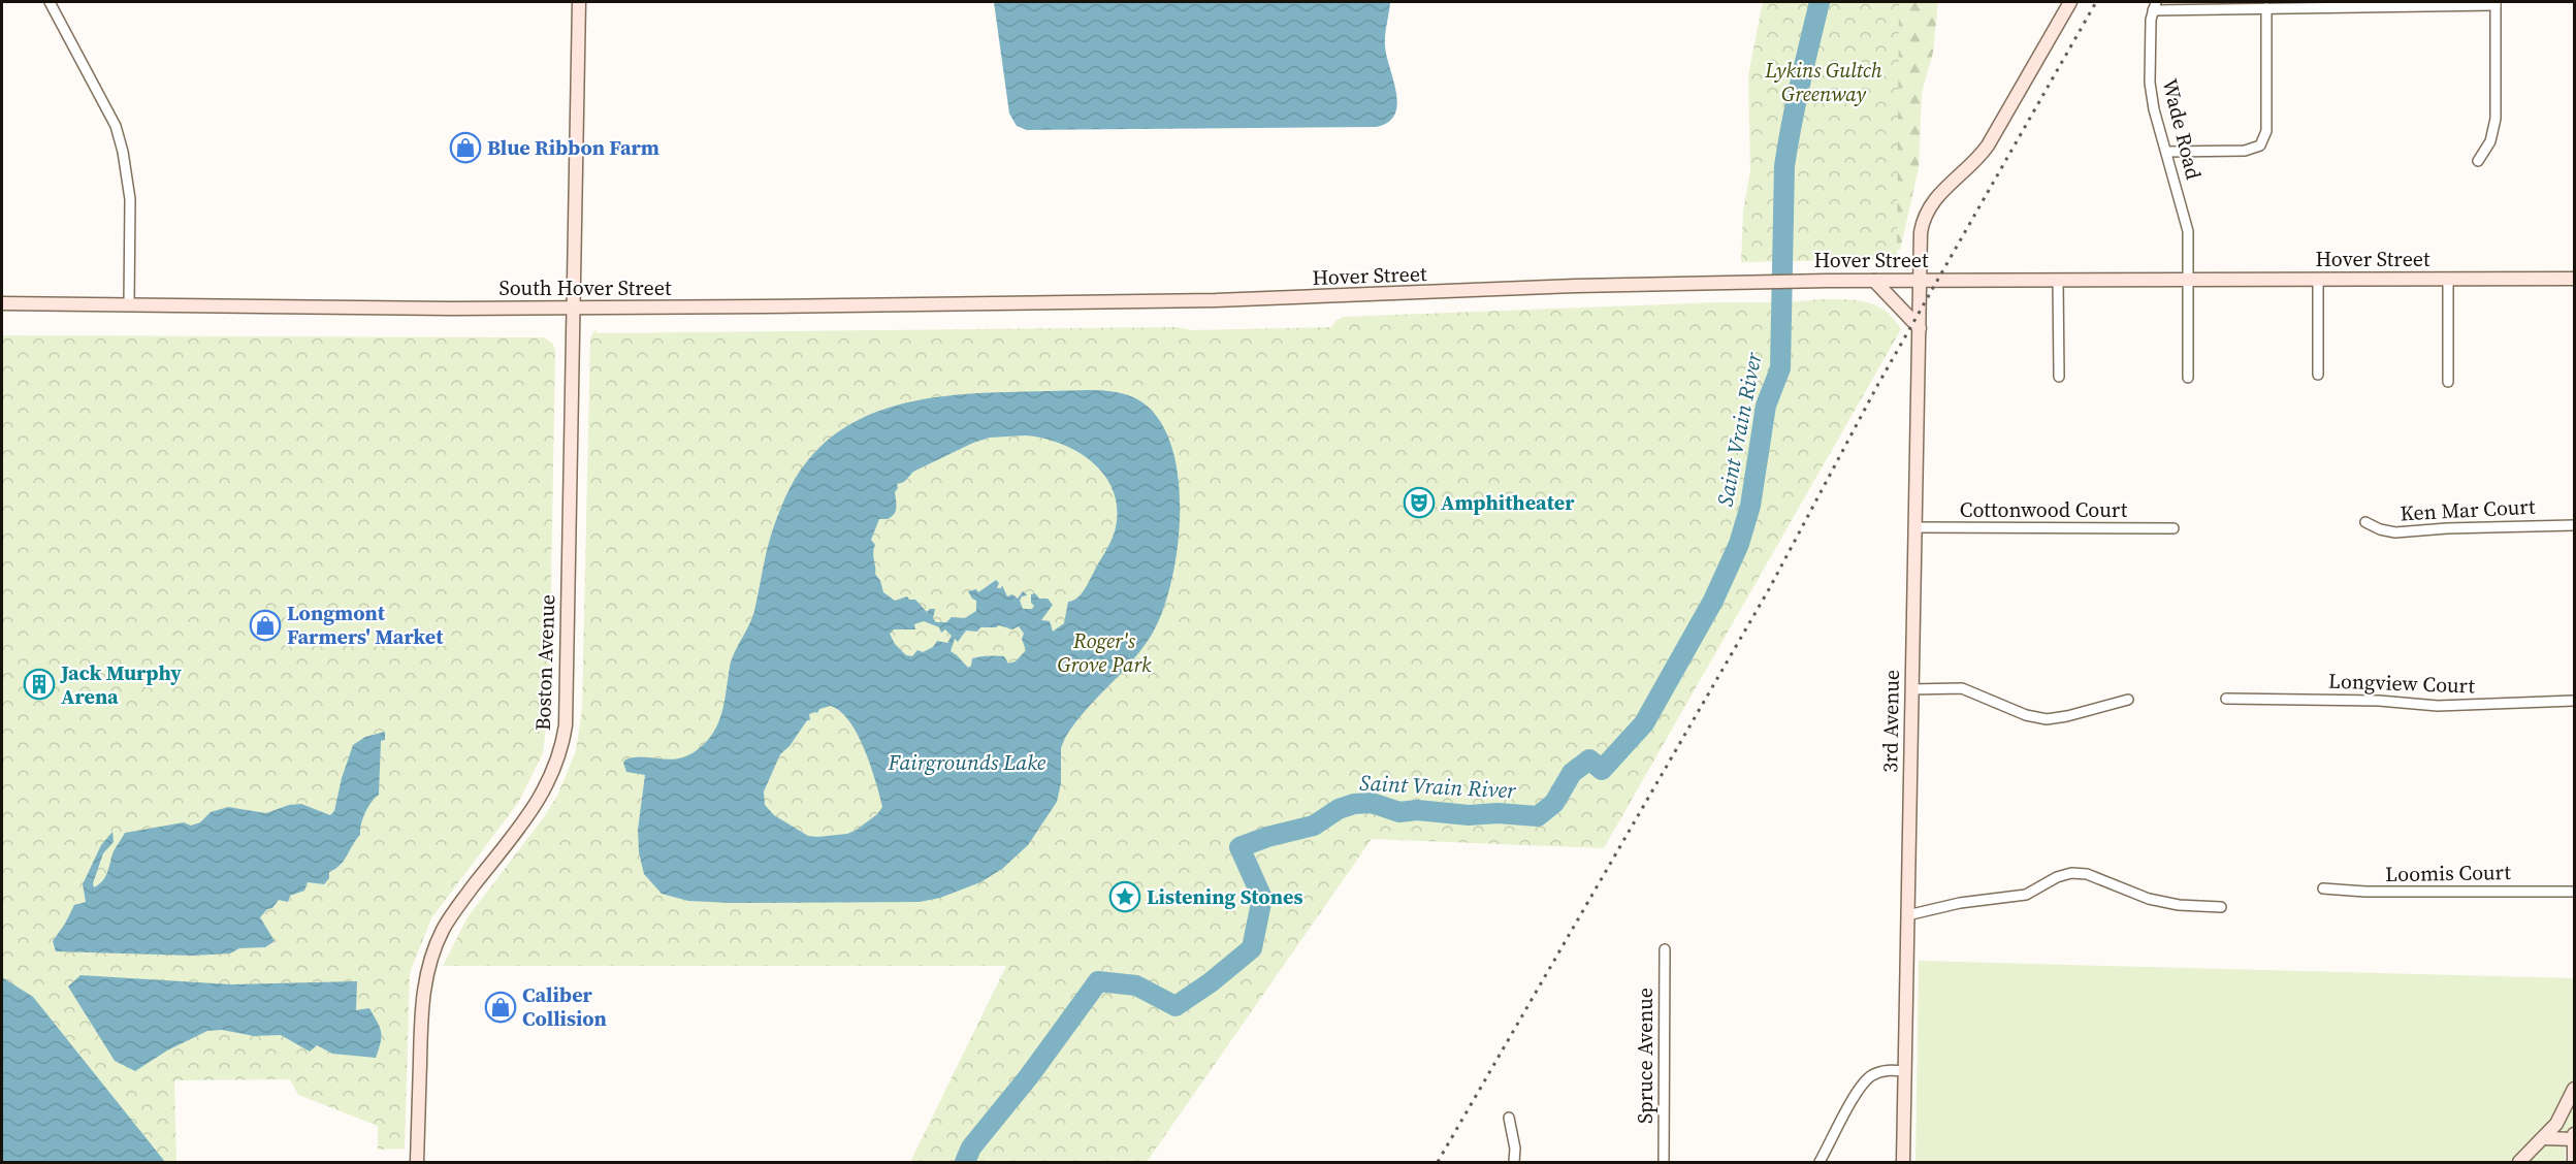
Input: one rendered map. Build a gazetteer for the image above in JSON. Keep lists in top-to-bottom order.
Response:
{
  "streets": {
    "street": [
      "Wade Road",
      "Hover Street",
      "South Hover Street",
      "Cottonwood Court",
      "Ken Mar Court",
      "Boston Avenue",
      "Longview Court",
      "3rd Avenue",
      "Loomis Court",
      "Spruce Avenue"
    ]
  },
  "crossings": [
    ["Wade Road", "Hover Street"],
    ["Hover Street", "South Hover Street"],
    ["Hover Street", "3rd Avenue"],
    ["South Hover Street", "Boston Avenue"],
    ["Cottonwood Court", "3rd Avenue"]
  ],
  "water": ["Saint Vrain River", "Fairgrounds Lake"],
  "parks": ["Lykins Gultch Greenway", "Roger's Grove Park"],
  "places": {
    "shop": ["Blue Ribbon Farm", "Longmont Farmers' Market", "Caliber Collision"],
    "theatre": ["Amphitheater"],
    "building": ["Jack Murphy Arena"],
    "place": ["Listening Stones"]
  }
}
